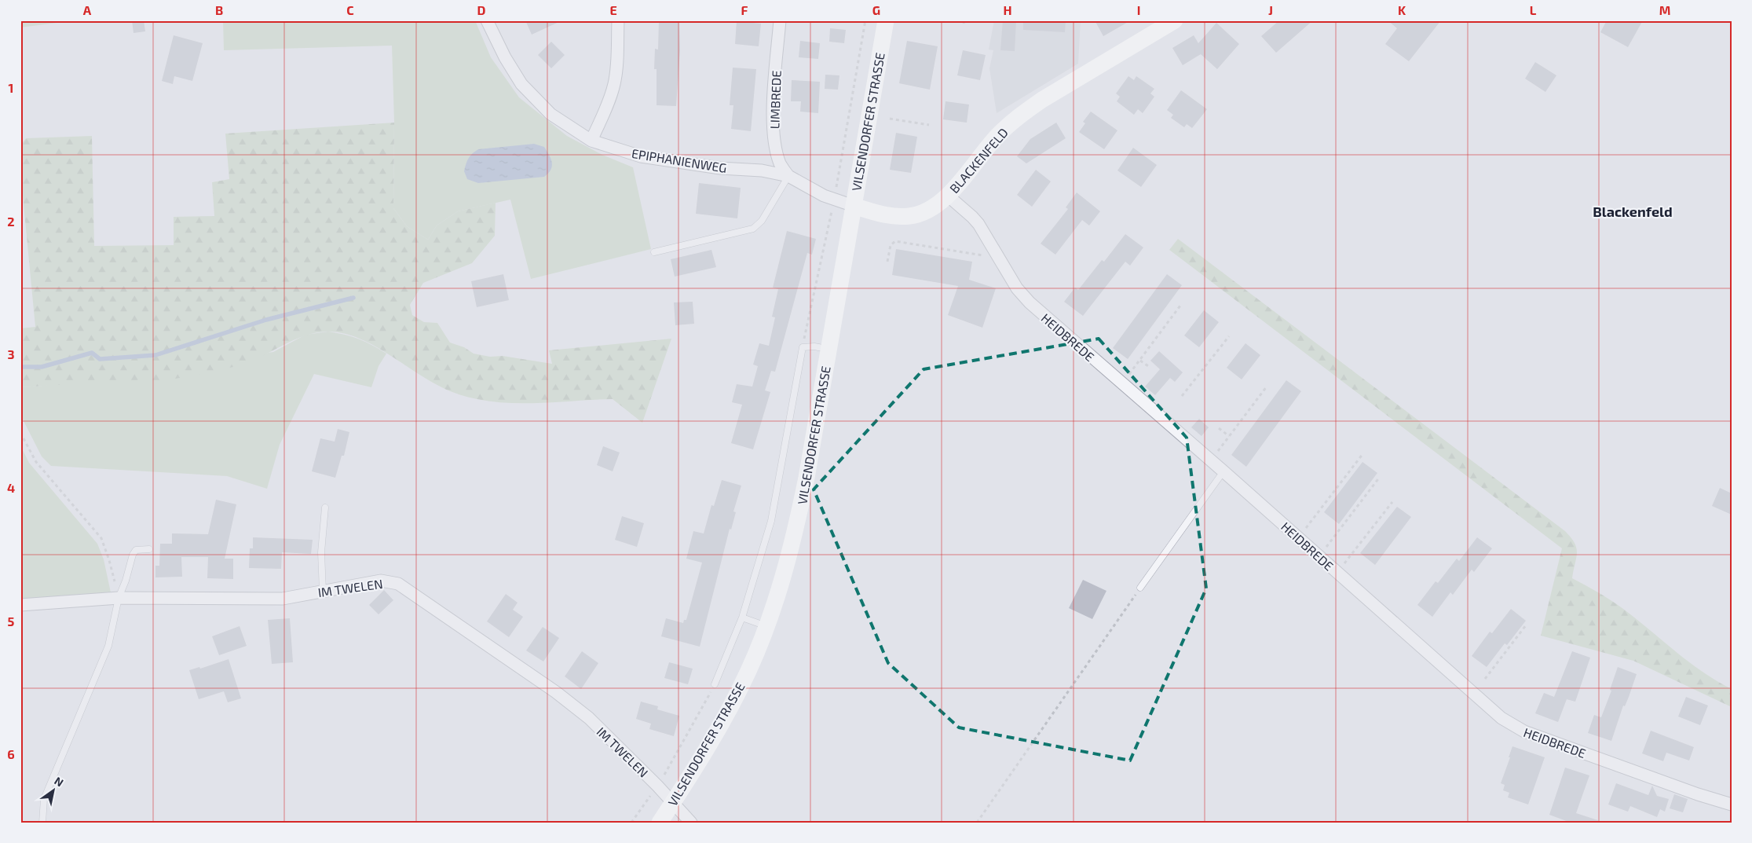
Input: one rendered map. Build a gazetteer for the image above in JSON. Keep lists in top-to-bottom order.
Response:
{
  "streets": {
    "main road": ["VILSENDORFER STRASSE", "BLACKENFELD"],
    "street": [
      "LIMBREDE",
      "EPIPHANIENWEG",
      "HEIDBREDE",
      "IM TWELEN"
    ]
  },
  "crossings": [
    ["LIMBREDE", "EPIPHANIENWEG"],
    ["VILSENDORFER STRASSE", "EPIPHANIENWEG"],
    ["VILSENDORFER STRASSE", "BLACKENFELD"],
    ["VILSENDORFER STRASSE", "IM TWELEN"],
    ["EPIPHANIENWEG", "BLACKENFELD"],
    ["BLACKENFELD", "HEIDBREDE"]
  ],
  "districts": ["Blackenfeld"],
  "north": "top right",
  "grid": {
    "columns": [
      "A",
      "B",
      "C",
      "D",
      "E",
      "F",
      "G",
      "H",
      "I",
      "J",
      "K",
      "L",
      "M"
    ],
    "rows": [
      "1",
      "2",
      "3",
      "4",
      "5",
      "6"
    ]
  }
}
